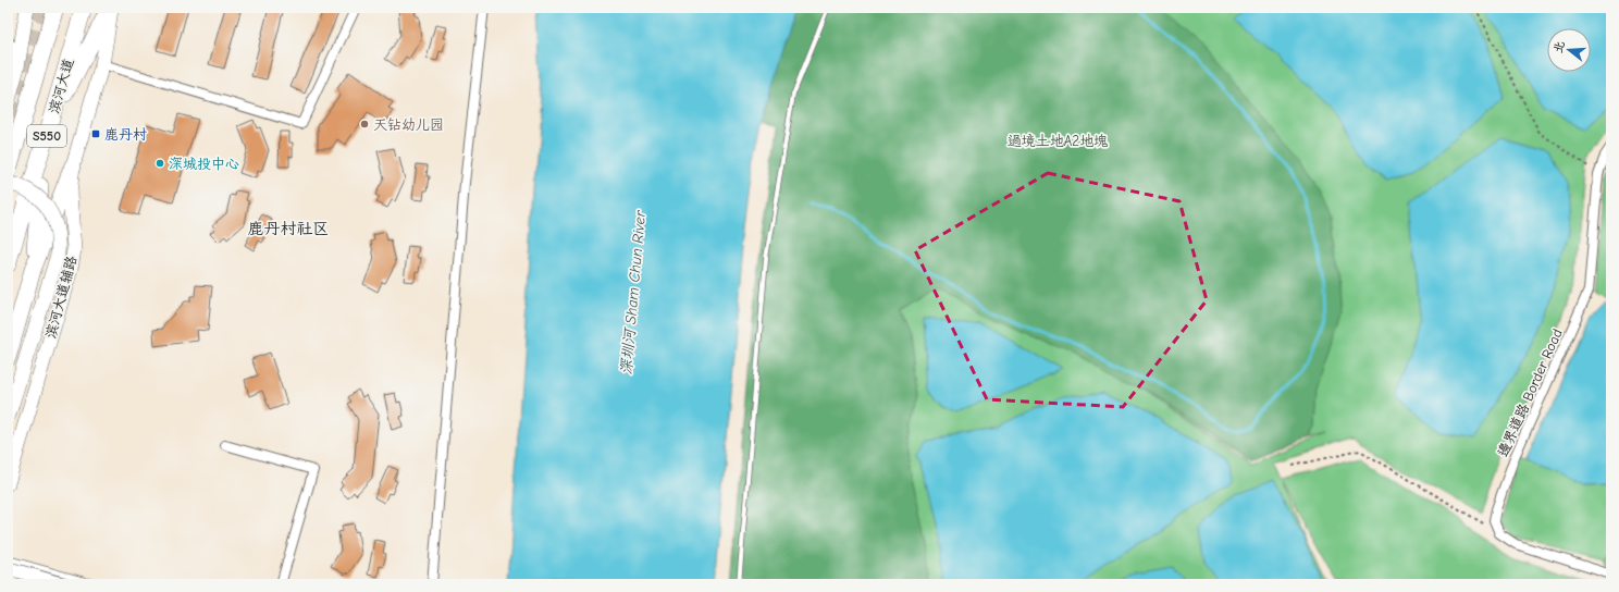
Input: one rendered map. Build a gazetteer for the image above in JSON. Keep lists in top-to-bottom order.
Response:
{
  "streets": {
    "highway": ["滨河大道", "S550"],
    "main road": ["滨河大道辅路"],
    "street": ["邊界道路 Border Road"]
  },
  "districts": ["鹿丹村社区"],
  "water": ["深圳河 Sham Chun River"],
  "parks": ["過境土地A2地塊"],
  "places": {
    "other": ["天钻幼儿园", "深城投中心"],
    "transit": ["鹿丹村"]
  },
  "north": "left"
}
